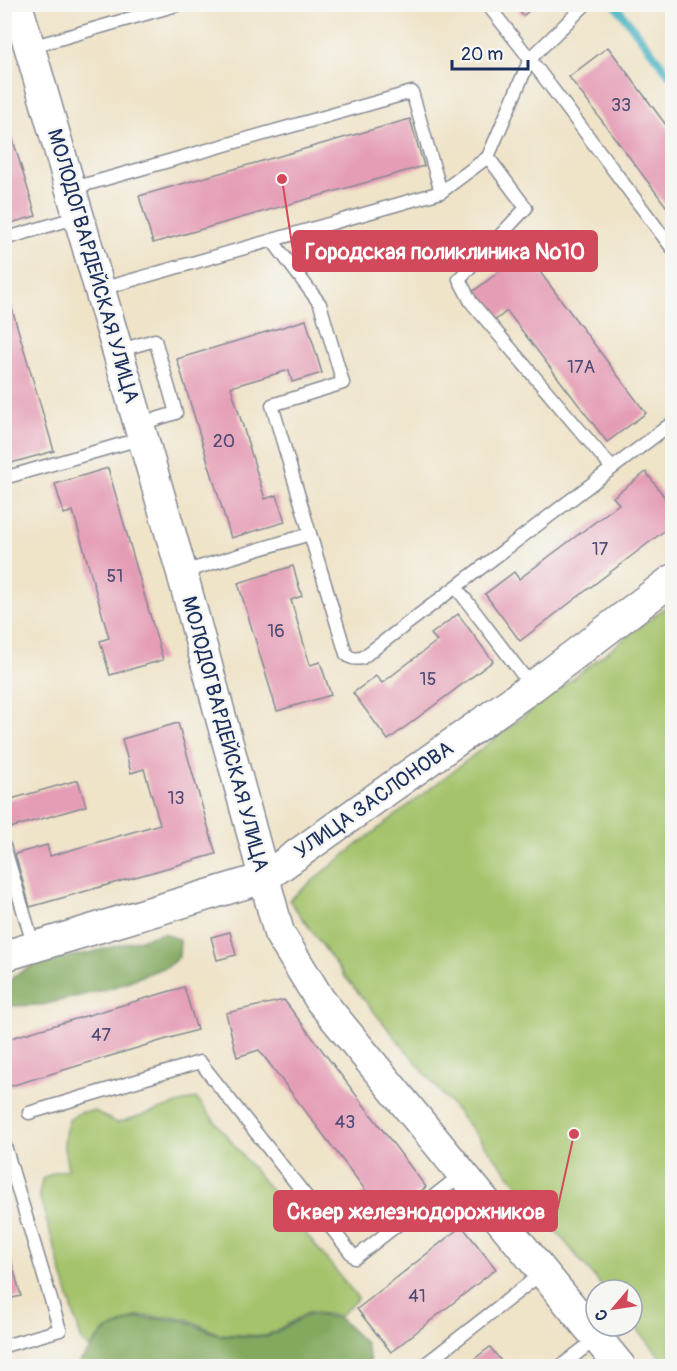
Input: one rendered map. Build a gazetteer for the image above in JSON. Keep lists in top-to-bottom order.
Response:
{
  "streets": {
    "street": ["МОЛОДОГВАРДЕЙСКАЯ УЛИЦА", "УЛИЦА ЗАСЛОНОВА"]
  },
  "crossings": [
    ["МОЛОДОГВАРДЕЙСКАЯ УЛИЦА", "УЛИЦА ЗАСЛОНОВА"]
  ],
  "places": ["Городская поликлиника №10", "Сквер железнодорожников"],
  "house_numbers": [
    "33",
    "17А",
    "20",
    "17",
    "51",
    "16",
    "15",
    "13",
    "47",
    "43",
    "41"
  ],
  "scale_bar": "20 m",
  "north": "bottom left"
}
